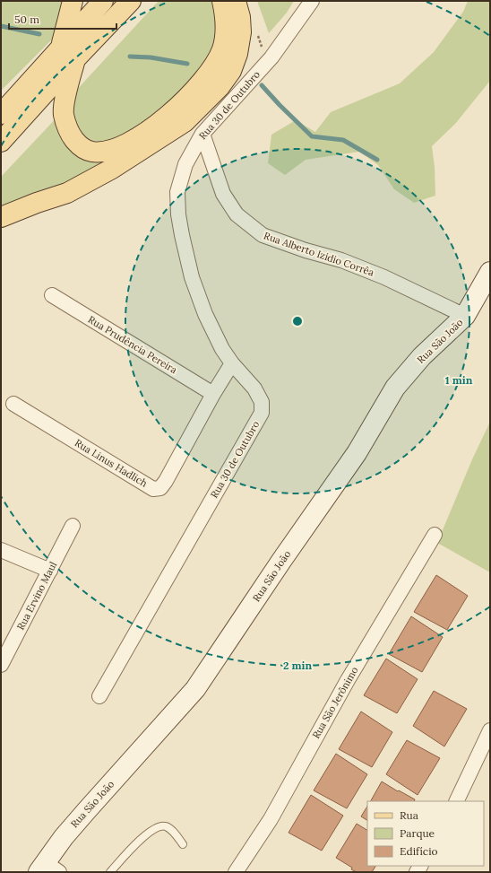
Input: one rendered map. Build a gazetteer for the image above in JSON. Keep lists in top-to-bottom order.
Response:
{
  "streets": {
    "street": [
      "Rua 30 de Outubro",
      "Rua Alberto Izidio Corrêa",
      "Rua São João",
      "Rua Prudência Pereira",
      "Rua Linus Hadlich",
      "Rua Ervino Maul",
      "Rua São Jerônimo"
    ]
  },
  "crossings": [
    ["Rua 30 de Outubro", "Rua Alberto Izidio Corrêa"],
    ["Rua 30 de Outubro", "Rua Linus Hadlich"],
    ["Rua Alberto Izidio Corrêa", "Rua São João"],
    ["Rua Prudência Pereira", "Rua Linus Hadlich"]
  ],
  "legend": ["Rua", "Parque", "Edifício"],
  "scale_bar": "50 m",
  "rings": ["1 min", "2 min"]
}
